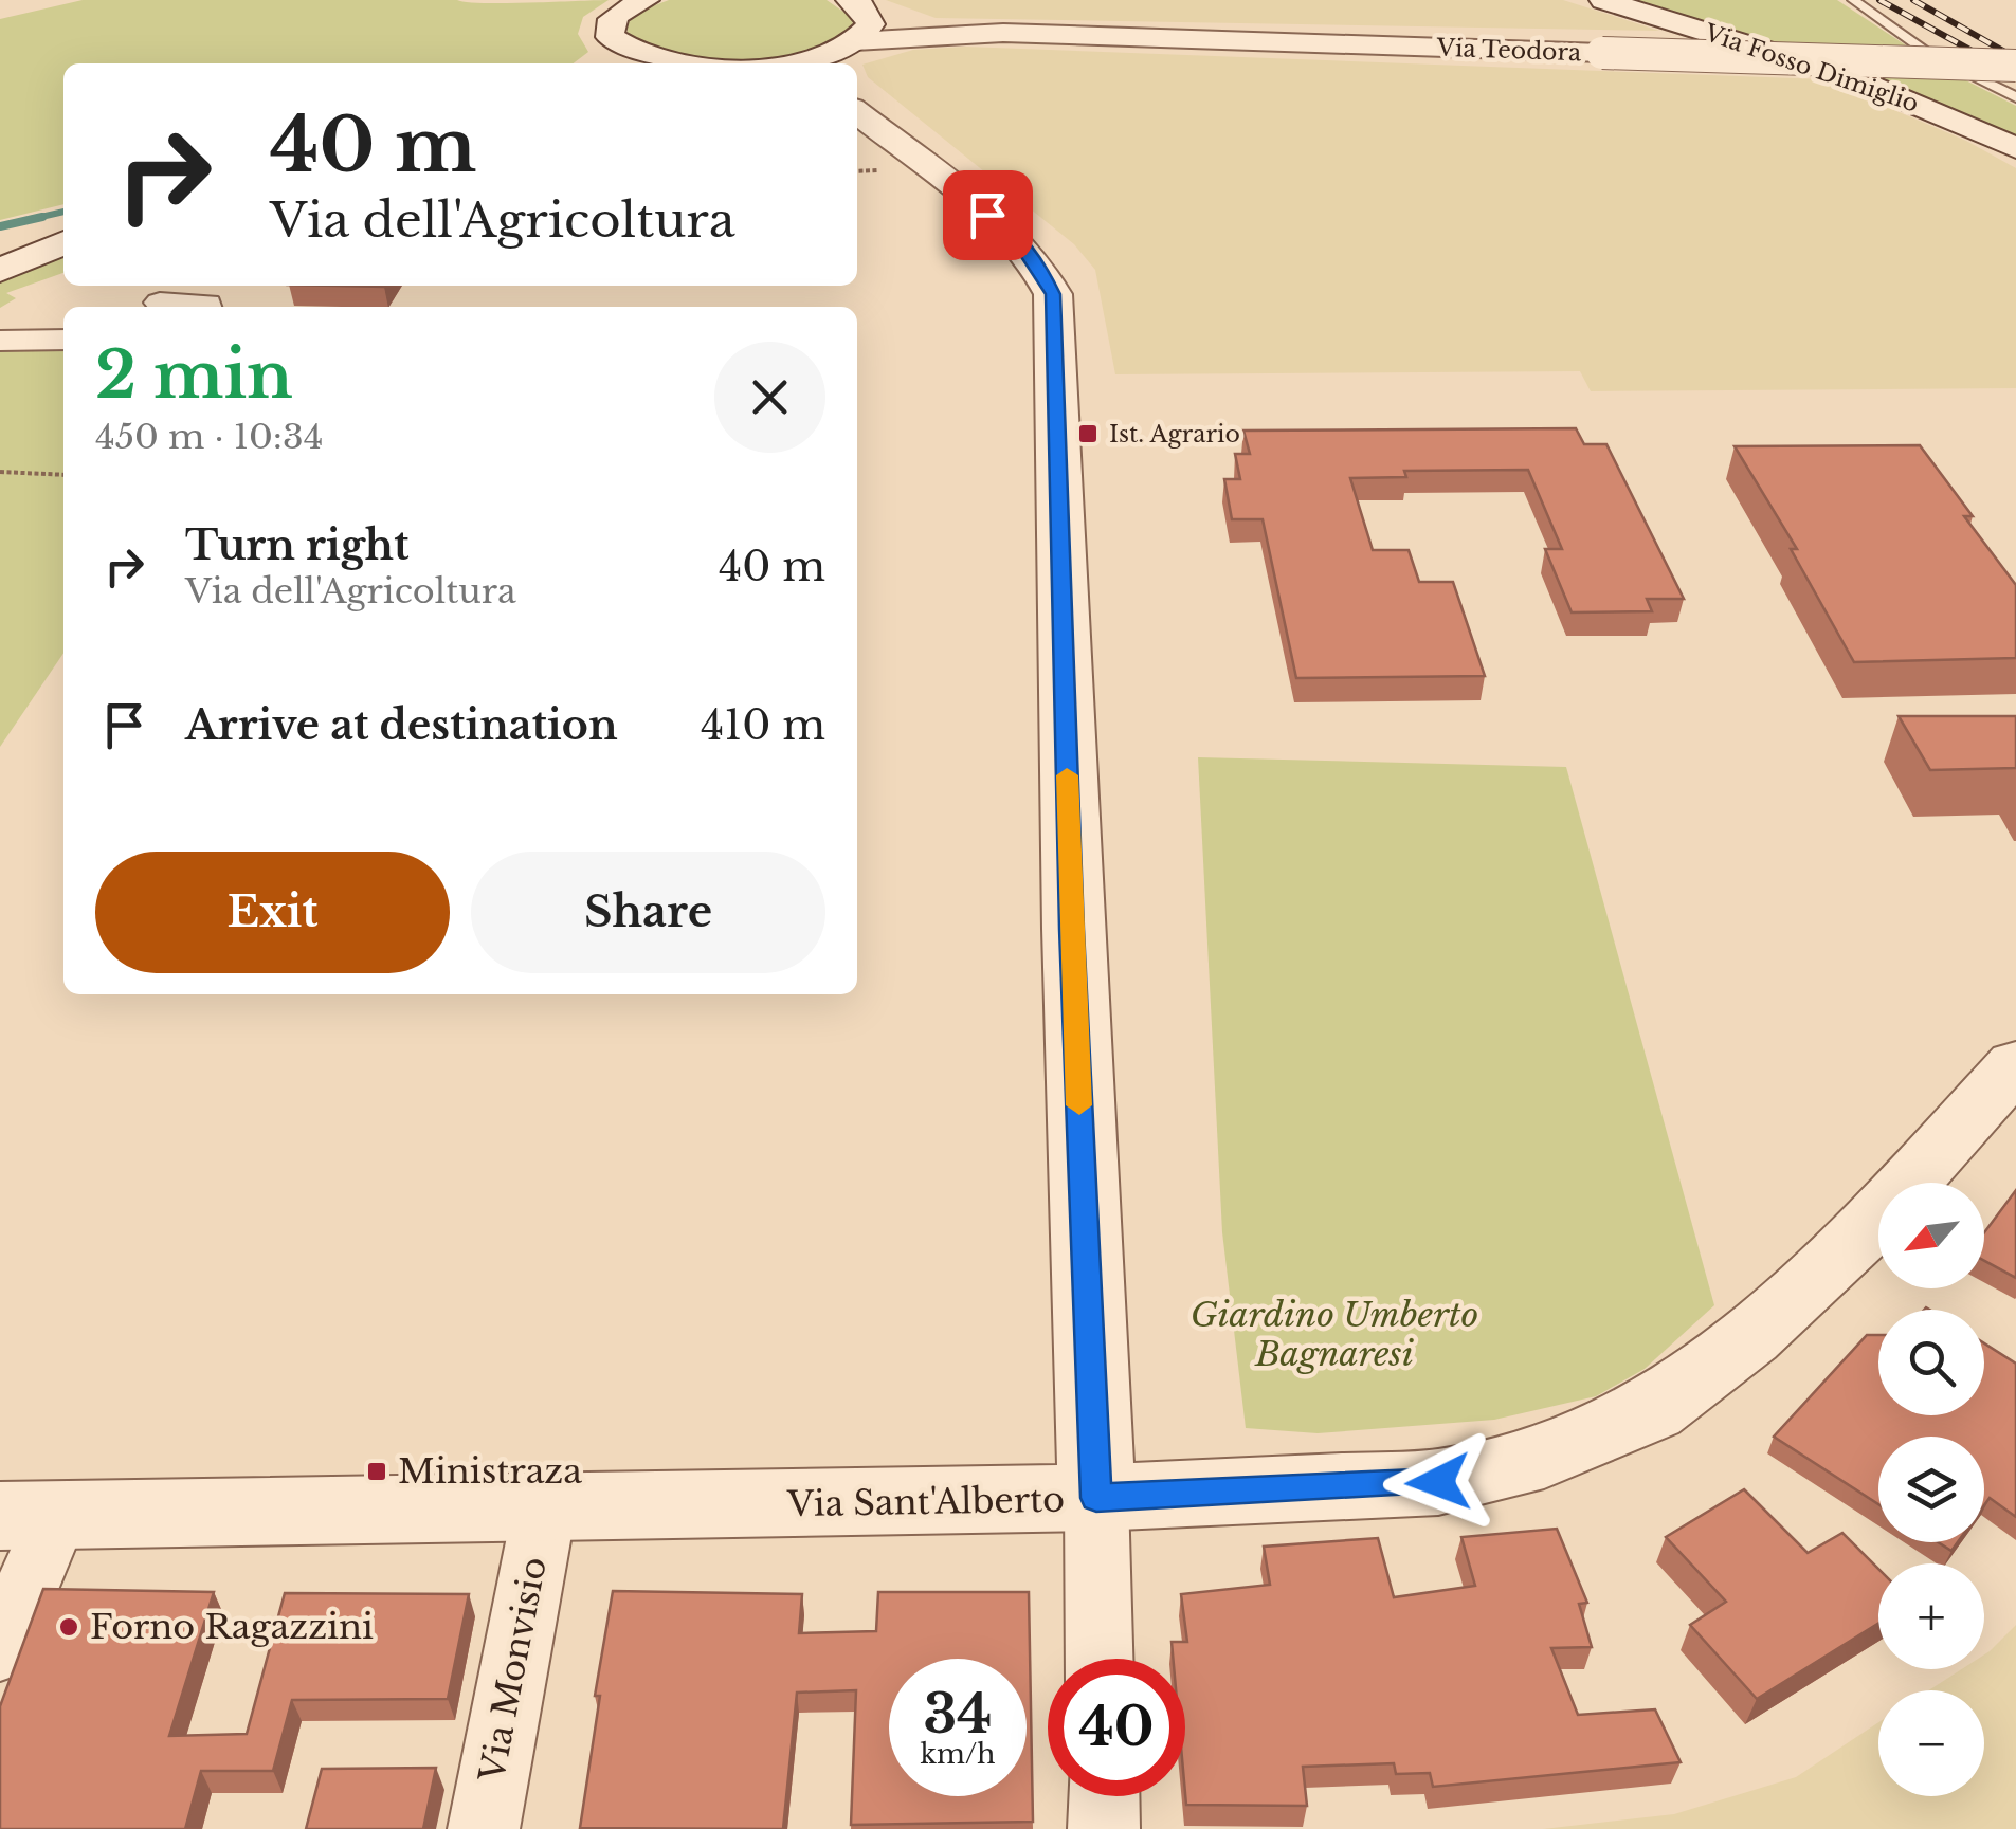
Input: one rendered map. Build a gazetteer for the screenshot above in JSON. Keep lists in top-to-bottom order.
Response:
{
  "streets": {
    "street": [
      "Via Teodora",
      "Via Fosso Dimiglio",
      "Via Sant'Alberto",
      "Via Monvisio"
    ]
  },
  "crossings": [
    ["Via Sant'Alberto", "Via Monvisio"]
  ],
  "parks": ["Giardino Umberto Bagnaresi"],
  "places": {
    "transit": ["Ist. Agrario", "Ministraza"],
    "other": ["Forno Ragazzini"]
  },
  "north": "bottom left",
  "page": {
    "turn": ["40 m", "Via dell'Agricoltura"],
    "heading": ["2 min", "450 m · 10:34"],
    "list": [
      {
        "name": "Turn right",
        "note": "Via dell'Agricoltura",
        "value": "40 m"
      },
      {
        "name": "Arrive at destination",
        "value": "410 m"
      }
    ],
    "buttons": ["Exit", "Share"],
    "map_buttons": ["+", "−"],
    "speed": "34 km/h",
    "limit": "40"
  }
}
